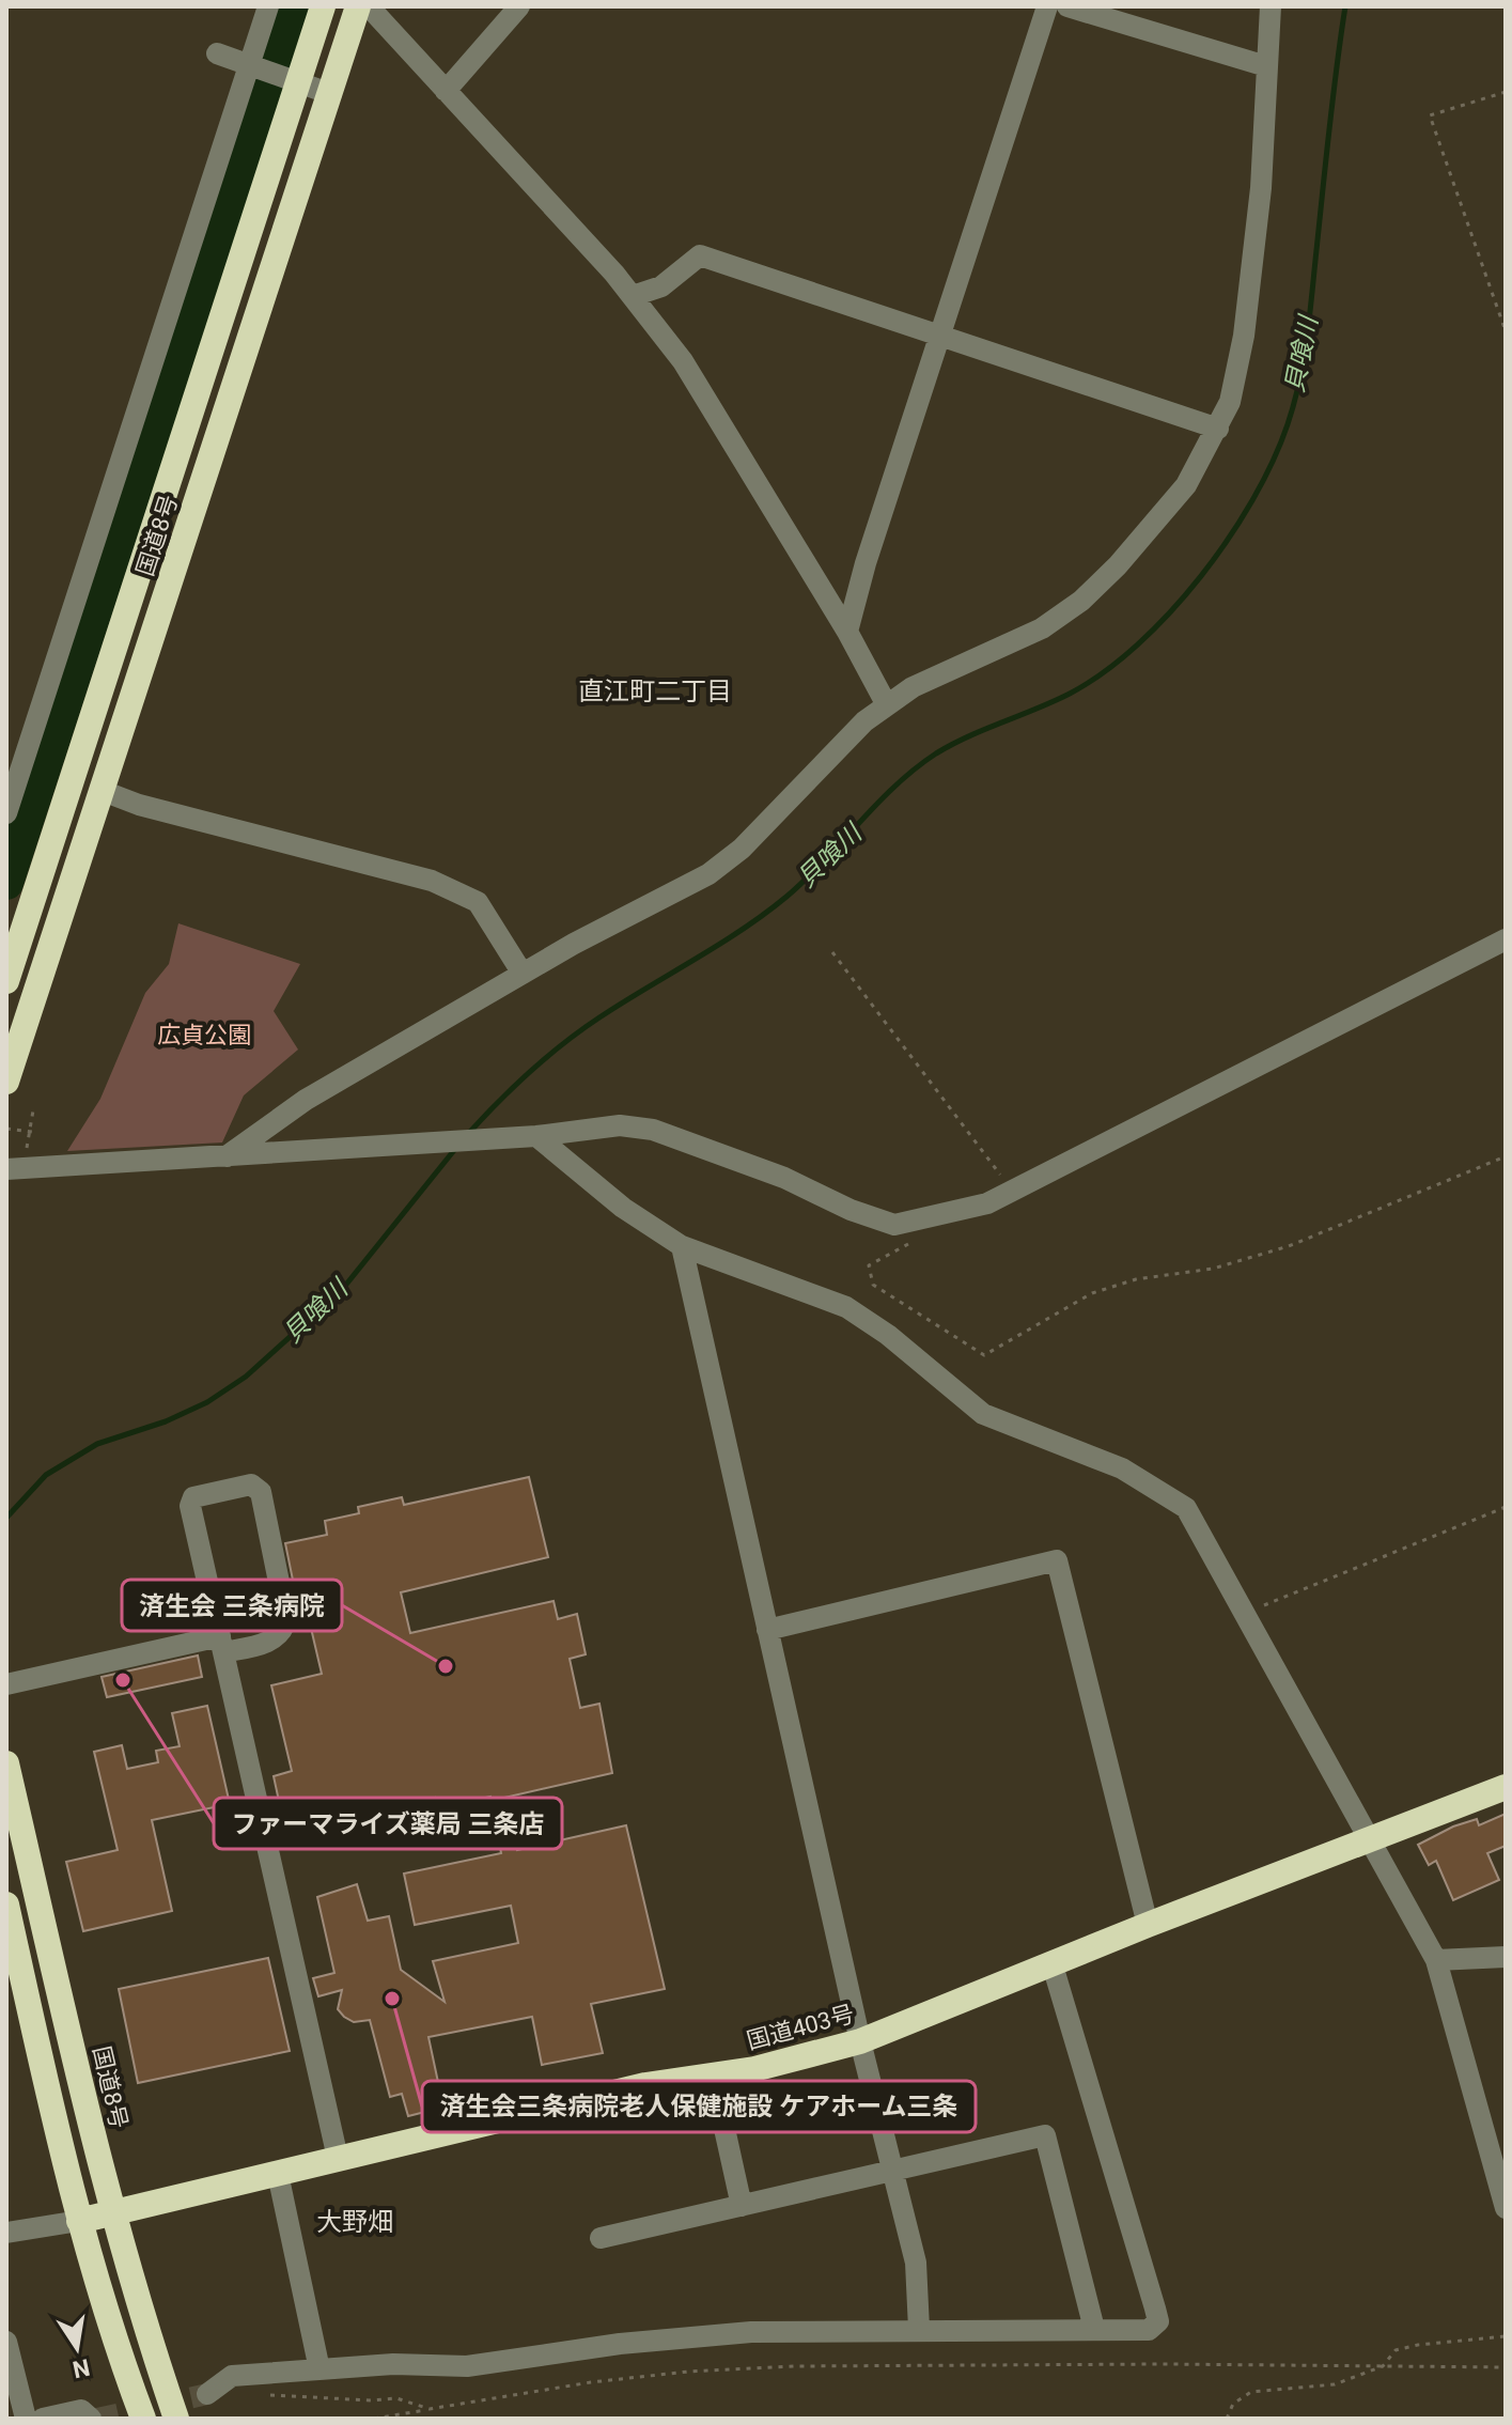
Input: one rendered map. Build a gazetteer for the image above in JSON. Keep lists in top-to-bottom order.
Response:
{
  "streets": {
    "highway": ["国道8号", "国道403号"]
  },
  "crossings": [
    ["国道8号", "国道403号"]
  ],
  "districts": ["直江町二丁目", "大野畑"],
  "water": ["貝喰川"],
  "parks": ["広貞公園"],
  "places": ["済生会 三条病院", "ファーマライズ薬局 三条店", "済生会三条病院老人保健施設 ケアホーム三条"],
  "north": "bottom"
}
